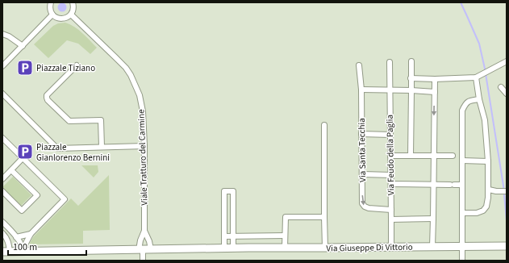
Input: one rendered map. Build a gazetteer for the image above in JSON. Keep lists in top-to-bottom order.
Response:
{
  "streets": {
    "main road": ["Via Giuseppe Di Vittorio"],
    "street": ["Via Santa Tecchia", "Via Feudo della Paglia", "Viale Tratturo del Carmine"]
  },
  "crossings": [
    ["Via Santa Tecchia", "Via Feudo della Paglia"],
    ["Via Feudo della Paglia", "Via Giuseppe Di Vittorio"],
    ["Viale Tratturo del Carmine", "Via Giuseppe Di Vittorio"]
  ],
  "places": {
    "parking": ["Piazzale Tiziano", "Piazzale Gianlorenzo Bernini"]
  },
  "scale_bar": "100 m"
}
